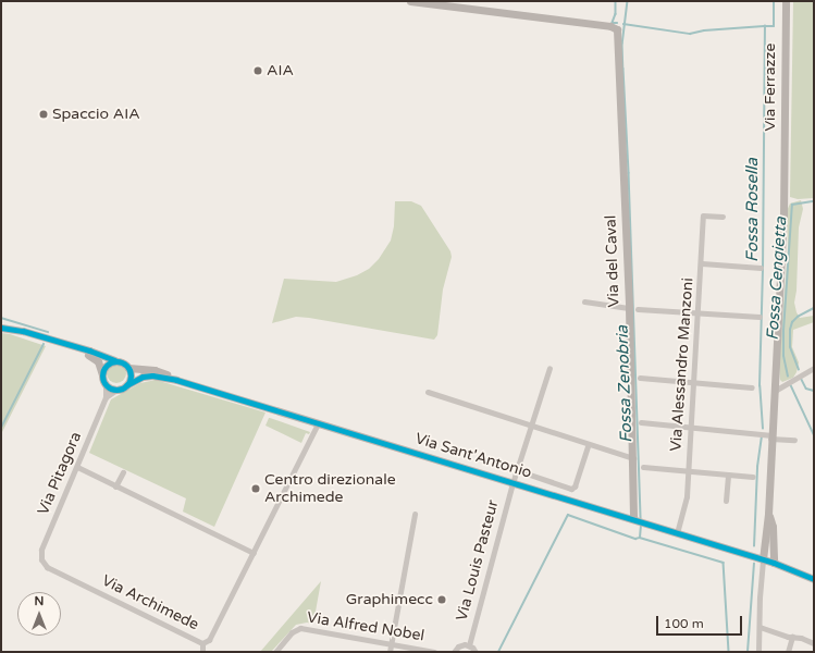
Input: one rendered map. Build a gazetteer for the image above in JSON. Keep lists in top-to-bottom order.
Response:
{
  "streets": {
    "street": [
      "Via Ferrazze",
      "Via del Caval",
      "Via Alessandro Manzoni",
      "Via Sant'Antonio",
      "Via Pitagora",
      "Via Louis Pasteur",
      "Via Archimede",
      "Via Alfred Nobel"
    ]
  },
  "crossings": [
    ["Via del Caval", "Via Sant'Antonio"],
    ["Via Alessandro Manzoni", "Via Sant'Antonio"],
    ["Via Sant'Antonio", "Via Pitagora"],
    ["Via Sant'Antonio", "Via Louis Pasteur"],
    ["Via Sant'Antonio", "Via Archimede"],
    ["Via Pitagora", "Via Archimede"]
  ],
  "water": ["Fossa Rosella", "Fossa Cengietta", "Fossa Zenobria"],
  "places": [
    "AIA",
    "Spaccio AIA",
    "Centro direzionale Archimede",
    "Graphimecc"
  ],
  "scale_bar": "100 m",
  "north": "top"
}
